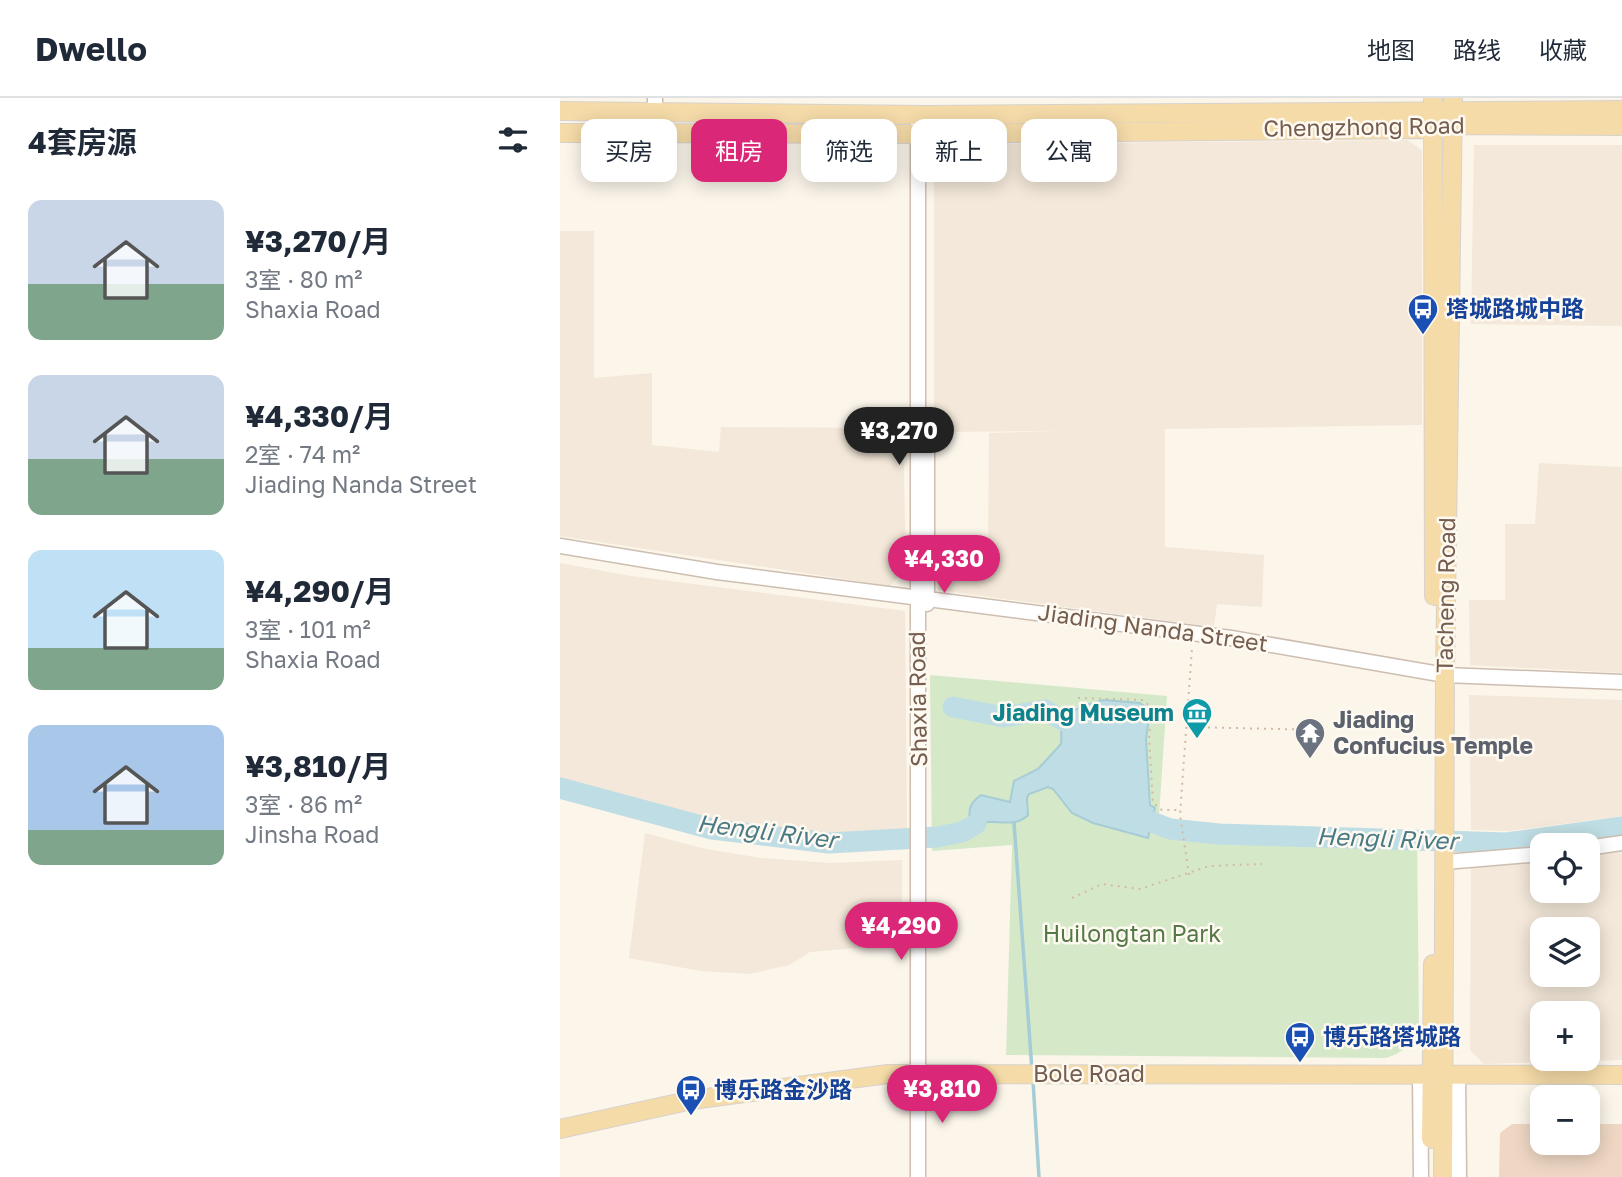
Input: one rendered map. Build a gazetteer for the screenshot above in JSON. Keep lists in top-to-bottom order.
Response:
{
  "streets": {
    "main road": ["Chengzhong Road", "Tacheng Road", "Bole Road"],
    "street": ["Jiading Nanda Street", "Shaxia Road"]
  },
  "crossings": [
    ["Chengzhong Road", "Tacheng Road"],
    ["Chengzhong Road", "Shaxia Road"],
    ["Tacheng Road", "Jiading Nanda Street"],
    ["Tacheng Road", "Bole Road"],
    ["Jiading Nanda Street", "Shaxia Road"],
    ["Shaxia Road", "Bole Road"]
  ],
  "water": ["Hengli River"],
  "parks": ["Huilongtan Park"],
  "places": {
    "bus stop": ["塔城路城中路", "博乐路塔城路", "博乐路金沙路"],
    "museum": ["Jiading Museum"],
    "temple": ["Jiading Confucius Temple"]
  },
  "page": {
    "header": "Dwello",
    "nav": ["地图", "路线", "收藏"],
    "heading": "4套房源",
    "chip": [
      "买房",
      "租房",
      "筛选",
      "新上",
      "公寓"
    ],
    "list": [
      {
        "name": "¥3,270/月",
        "note": "3室 · 80 m² · Shaxia Road"
      },
      {
        "name": "¥4,330/月",
        "note": "2室 · 74 m² · Jiading Nanda Street"
      },
      {
        "name": "¥4,290/月",
        "note": "3室 · 101 m² · Shaxia Road"
      },
      {
        "name": "¥3,810/月",
        "note": "3室 · 86 m² · Jinsha Road"
      }
    ],
    "price": [
      "¥3,270",
      "¥4,330",
      "¥4,290",
      "¥3,810"
    ],
    "map_buttons": ["+", "−"]
  }
}
